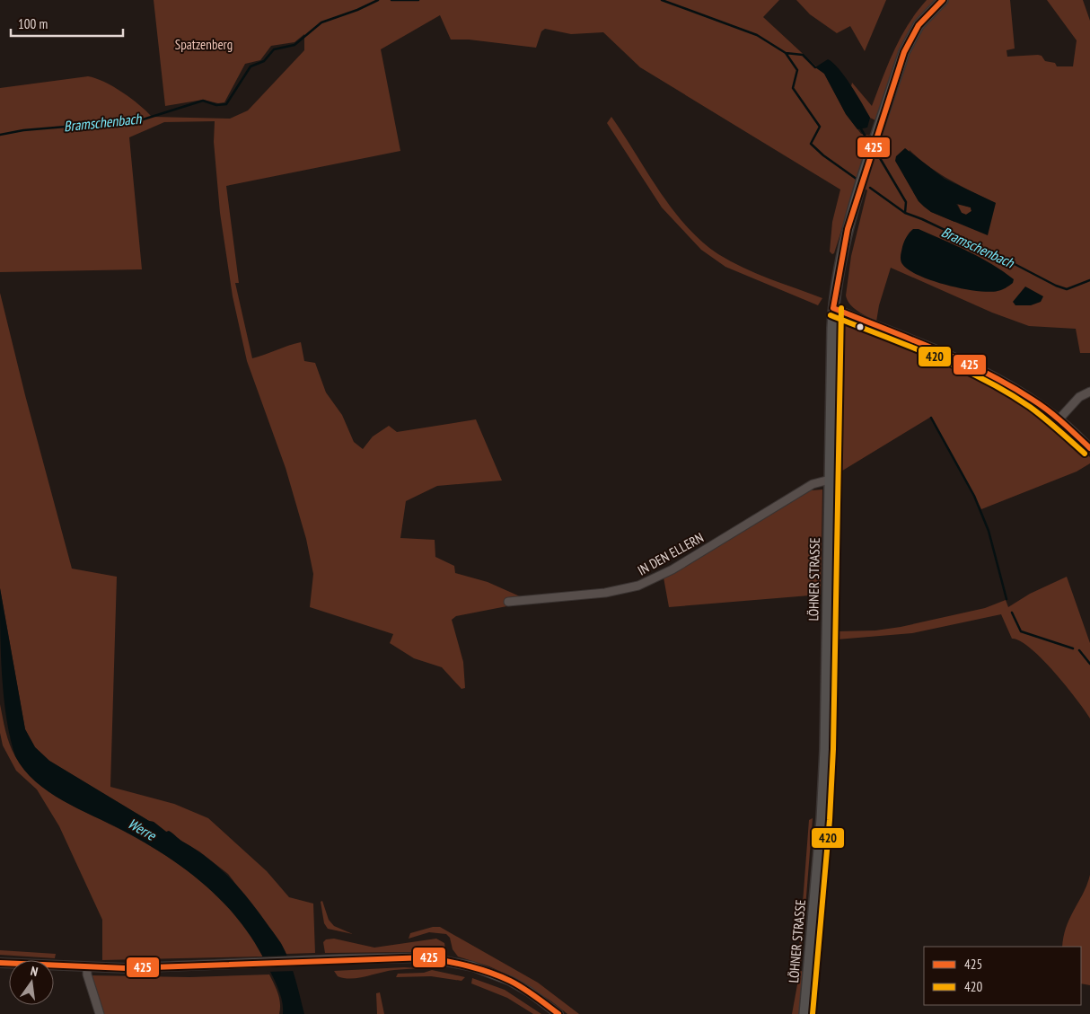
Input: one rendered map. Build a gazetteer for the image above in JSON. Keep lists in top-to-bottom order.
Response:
{
  "streets": {
    "main road": ["LÖHNER STRASSE"],
    "street": ["IN DEN ELLERN"]
  },
  "crossings": [
    ["IN DEN ELLERN", "LÖHNER STRASSE"]
  ],
  "water": ["Bramschenbach", "Werre"],
  "parks": ["Spatzenberg"],
  "lines": ["transit line 425", "transit line 420"],
  "legend": ["425", "420"],
  "scale_bar": "100 m",
  "north": "top"
}
